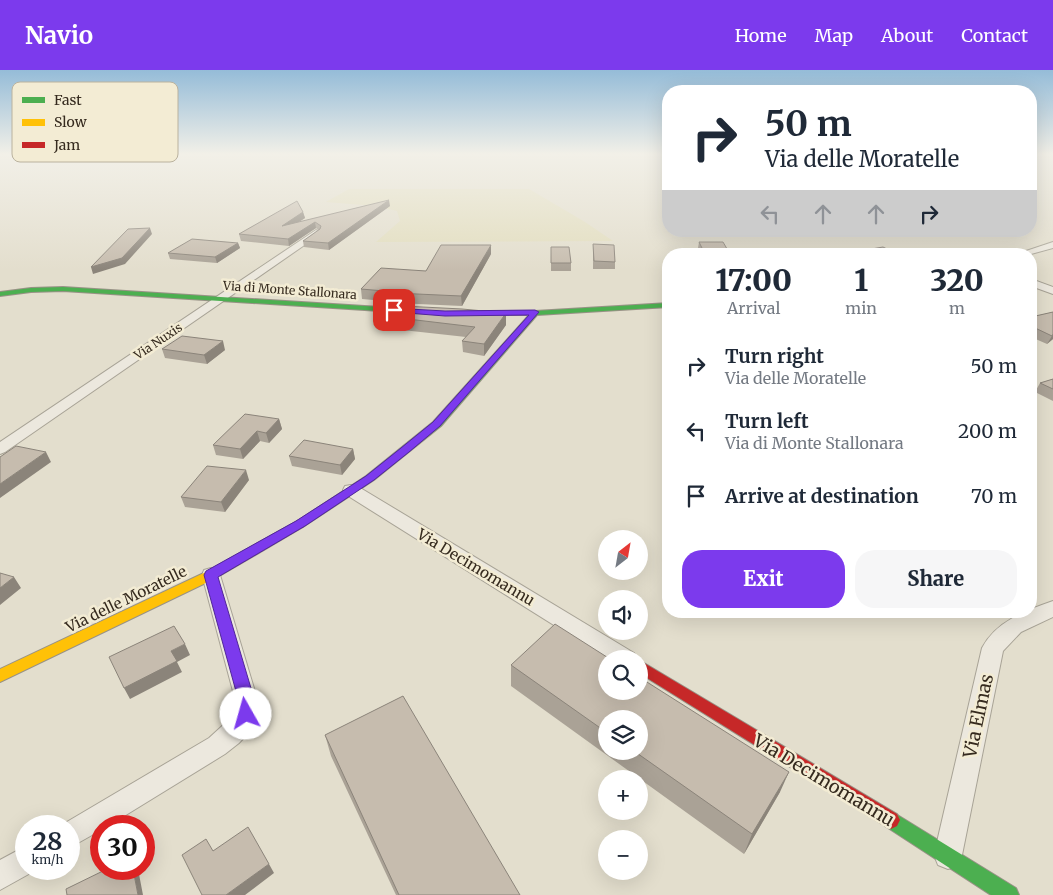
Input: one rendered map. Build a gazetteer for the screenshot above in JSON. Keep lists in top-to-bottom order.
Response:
{
  "streets": {
    "street": [
      "Via di Monte Stallonara",
      "Via Nuxis",
      "Via Decimomannu",
      "Via delle Moratelle",
      "Via Elmas"
    ]
  },
  "crossings": [
    ["Via di Monte Stallonara", "Via Nuxis"],
    ["Via Decimomannu", "Via delle Moratelle"],
    ["Via Decimomannu", "Via Elmas"]
  ],
  "legend": ["Fast", "Slow", "Jam"],
  "north": "top right",
  "page": {
    "header": "Navio",
    "nav": [
      "Home",
      "Map",
      "About",
      "Contact"
    ],
    "turn": ["50 m", "Via delle Moratelle"],
    "eta": [
      "17:00",
      "Arrival",
      "1",
      "min",
      "320",
      "m"
    ],
    "list": [
      {
        "name": "Turn right",
        "note": "Via delle Moratelle",
        "value": "50 m"
      },
      {
        "name": "Turn left",
        "note": "Via di Monte Stallonara",
        "value": "200 m"
      },
      {
        "name": "Arrive at destination",
        "value": "70 m"
      }
    ],
    "map_buttons": ["+", "−"],
    "buttons": ["Exit", "Share"],
    "speed": "28 km/h",
    "limit": "30"
  }
}
